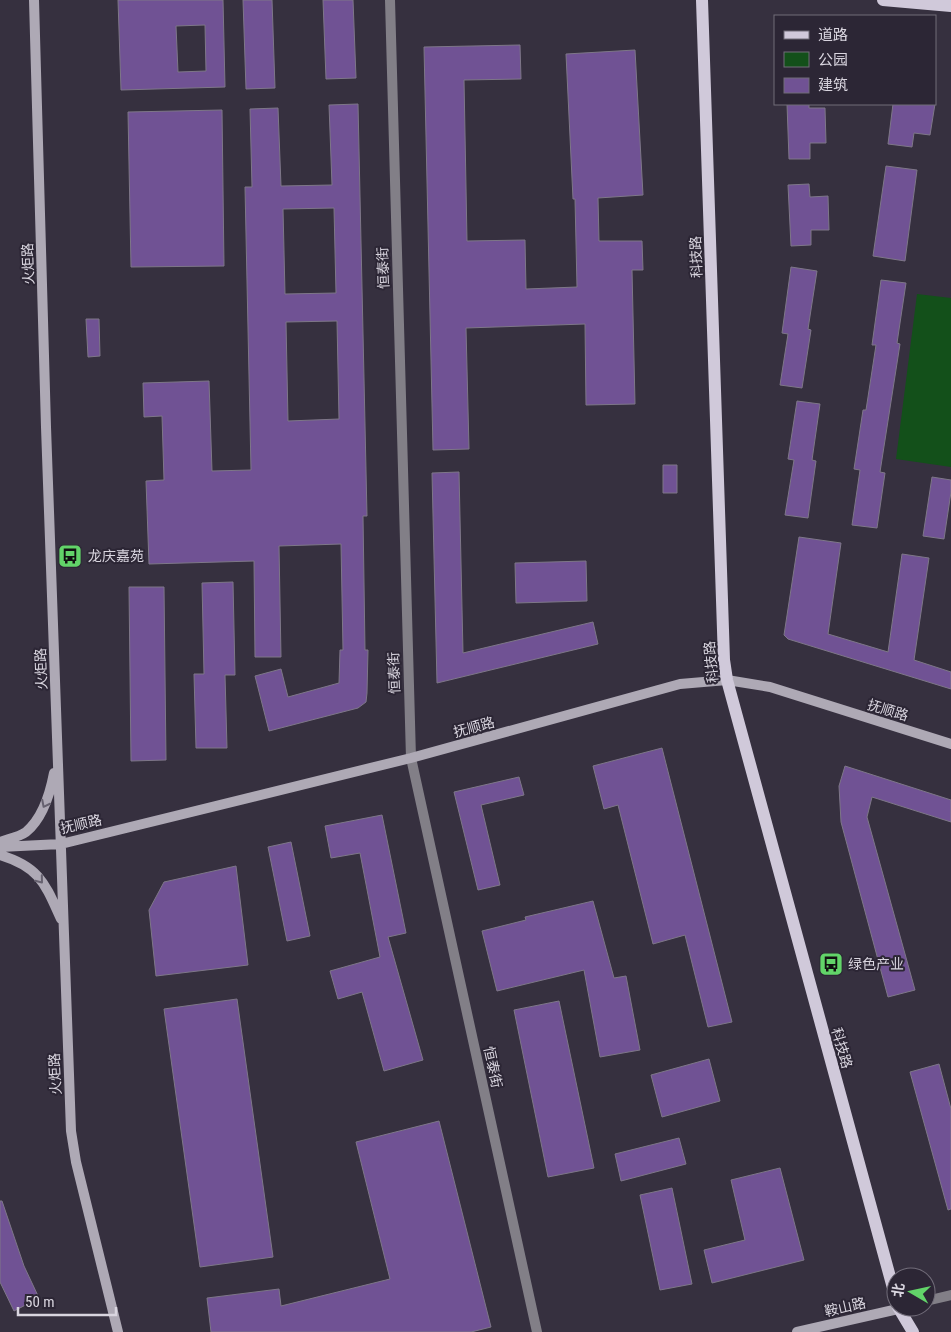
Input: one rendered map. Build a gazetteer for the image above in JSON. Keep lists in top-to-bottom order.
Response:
{
  "streets": {
    "main road": [
      "科技路",
      "火炬路",
      "抚顺路",
      "鞍山路"
    ],
    "street": ["恒泰街"]
  },
  "crossings": [
    ["科技路", "抚顺路"],
    ["火炬路", "抚顺路"],
    ["恒泰街", "抚顺路"]
  ],
  "places": {
    "bus stop": ["龙庆嘉苑", "绿色产业"]
  },
  "legend": ["道路", "公园", "建筑"],
  "scale_bar": "50 m",
  "north": "left"
}
